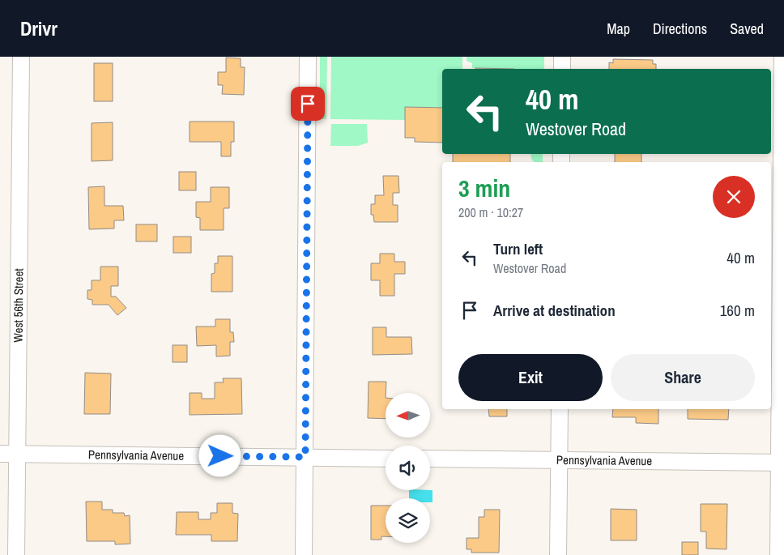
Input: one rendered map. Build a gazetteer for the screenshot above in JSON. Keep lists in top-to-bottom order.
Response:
{
  "streets": {
    "street": ["West 56th Street", "Pennsylvania Avenue"]
  },
  "crossings": [
    ["West 56th Street", "Pennsylvania Avenue"]
  ],
  "north": "left",
  "page": {
    "header": "Drivr",
    "nav": ["Map", "Directions", "Saved"],
    "turn": ["40 m", "Westover Road"],
    "heading": ["3 min", "200 m · 10:27"],
    "list": [
      {
        "name": "Turn left",
        "note": "Westover Road",
        "value": "40 m"
      },
      {
        "name": "Arrive at destination",
        "value": "160 m"
      }
    ],
    "buttons": ["Exit", "Share"]
  }
}
